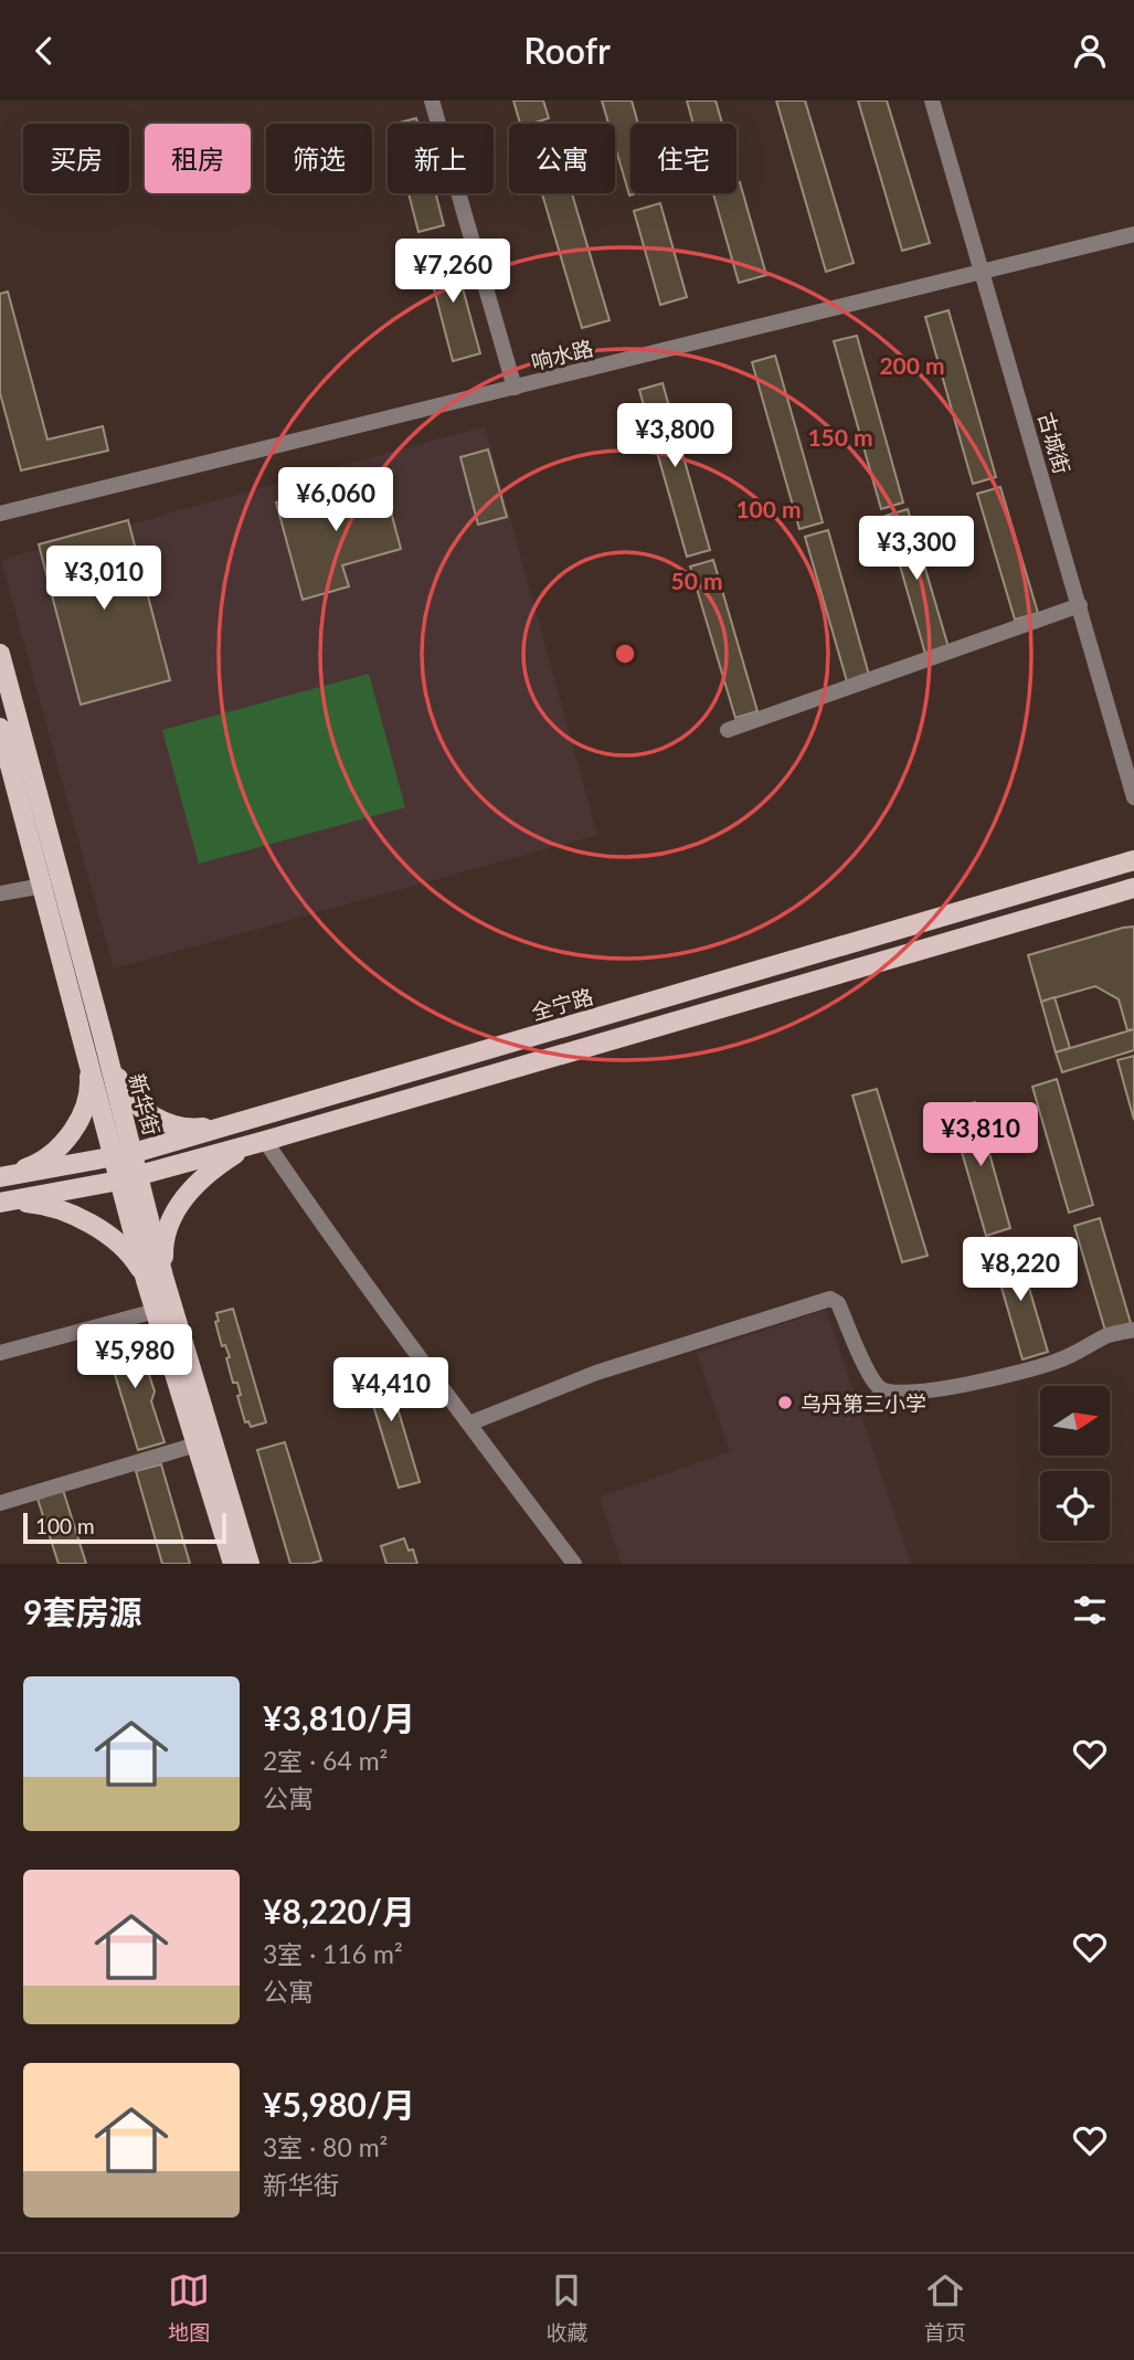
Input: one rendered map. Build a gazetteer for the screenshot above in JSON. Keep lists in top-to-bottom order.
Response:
{
  "streets": {
    "main road": ["全宁路", "新华街"],
    "street": ["响水路", "古城街"]
  },
  "crossings": [
    ["响水路", "古城街"],
    ["全宁路", "新华街"]
  ],
  "places": ["乌丹第三小学"],
  "scale_bar": "100 m",
  "north": "right",
  "page": {
    "header": "Roofr",
    "chip": [
      "买房",
      "租房",
      "筛选",
      "新上",
      "公寓",
      "住宅"
    ],
    "price": [
      "¥7,260",
      "¥3,800",
      "¥6,060",
      "¥3,300",
      "¥3,010",
      "¥3,810",
      "¥8,220",
      "¥5,980",
      "¥4,410"
    ],
    "scale": "100 m",
    "heading": "9套房源",
    "list": [
      {
        "name": "¥3,810/月",
        "note": "2室 · 64 m² · 公寓"
      },
      {
        "name": "¥8,220/月",
        "note": "3室 · 116 m² · 公寓"
      },
      {
        "name": "¥5,980/月",
        "note": "3室 · 80 m² · 新华街"
      }
    ],
    "tabs": ["地图", "收藏", "首页"]
  },
  "rings": [
    "200 m",
    "150 m",
    "100 m",
    "50 m"
  ]
}
